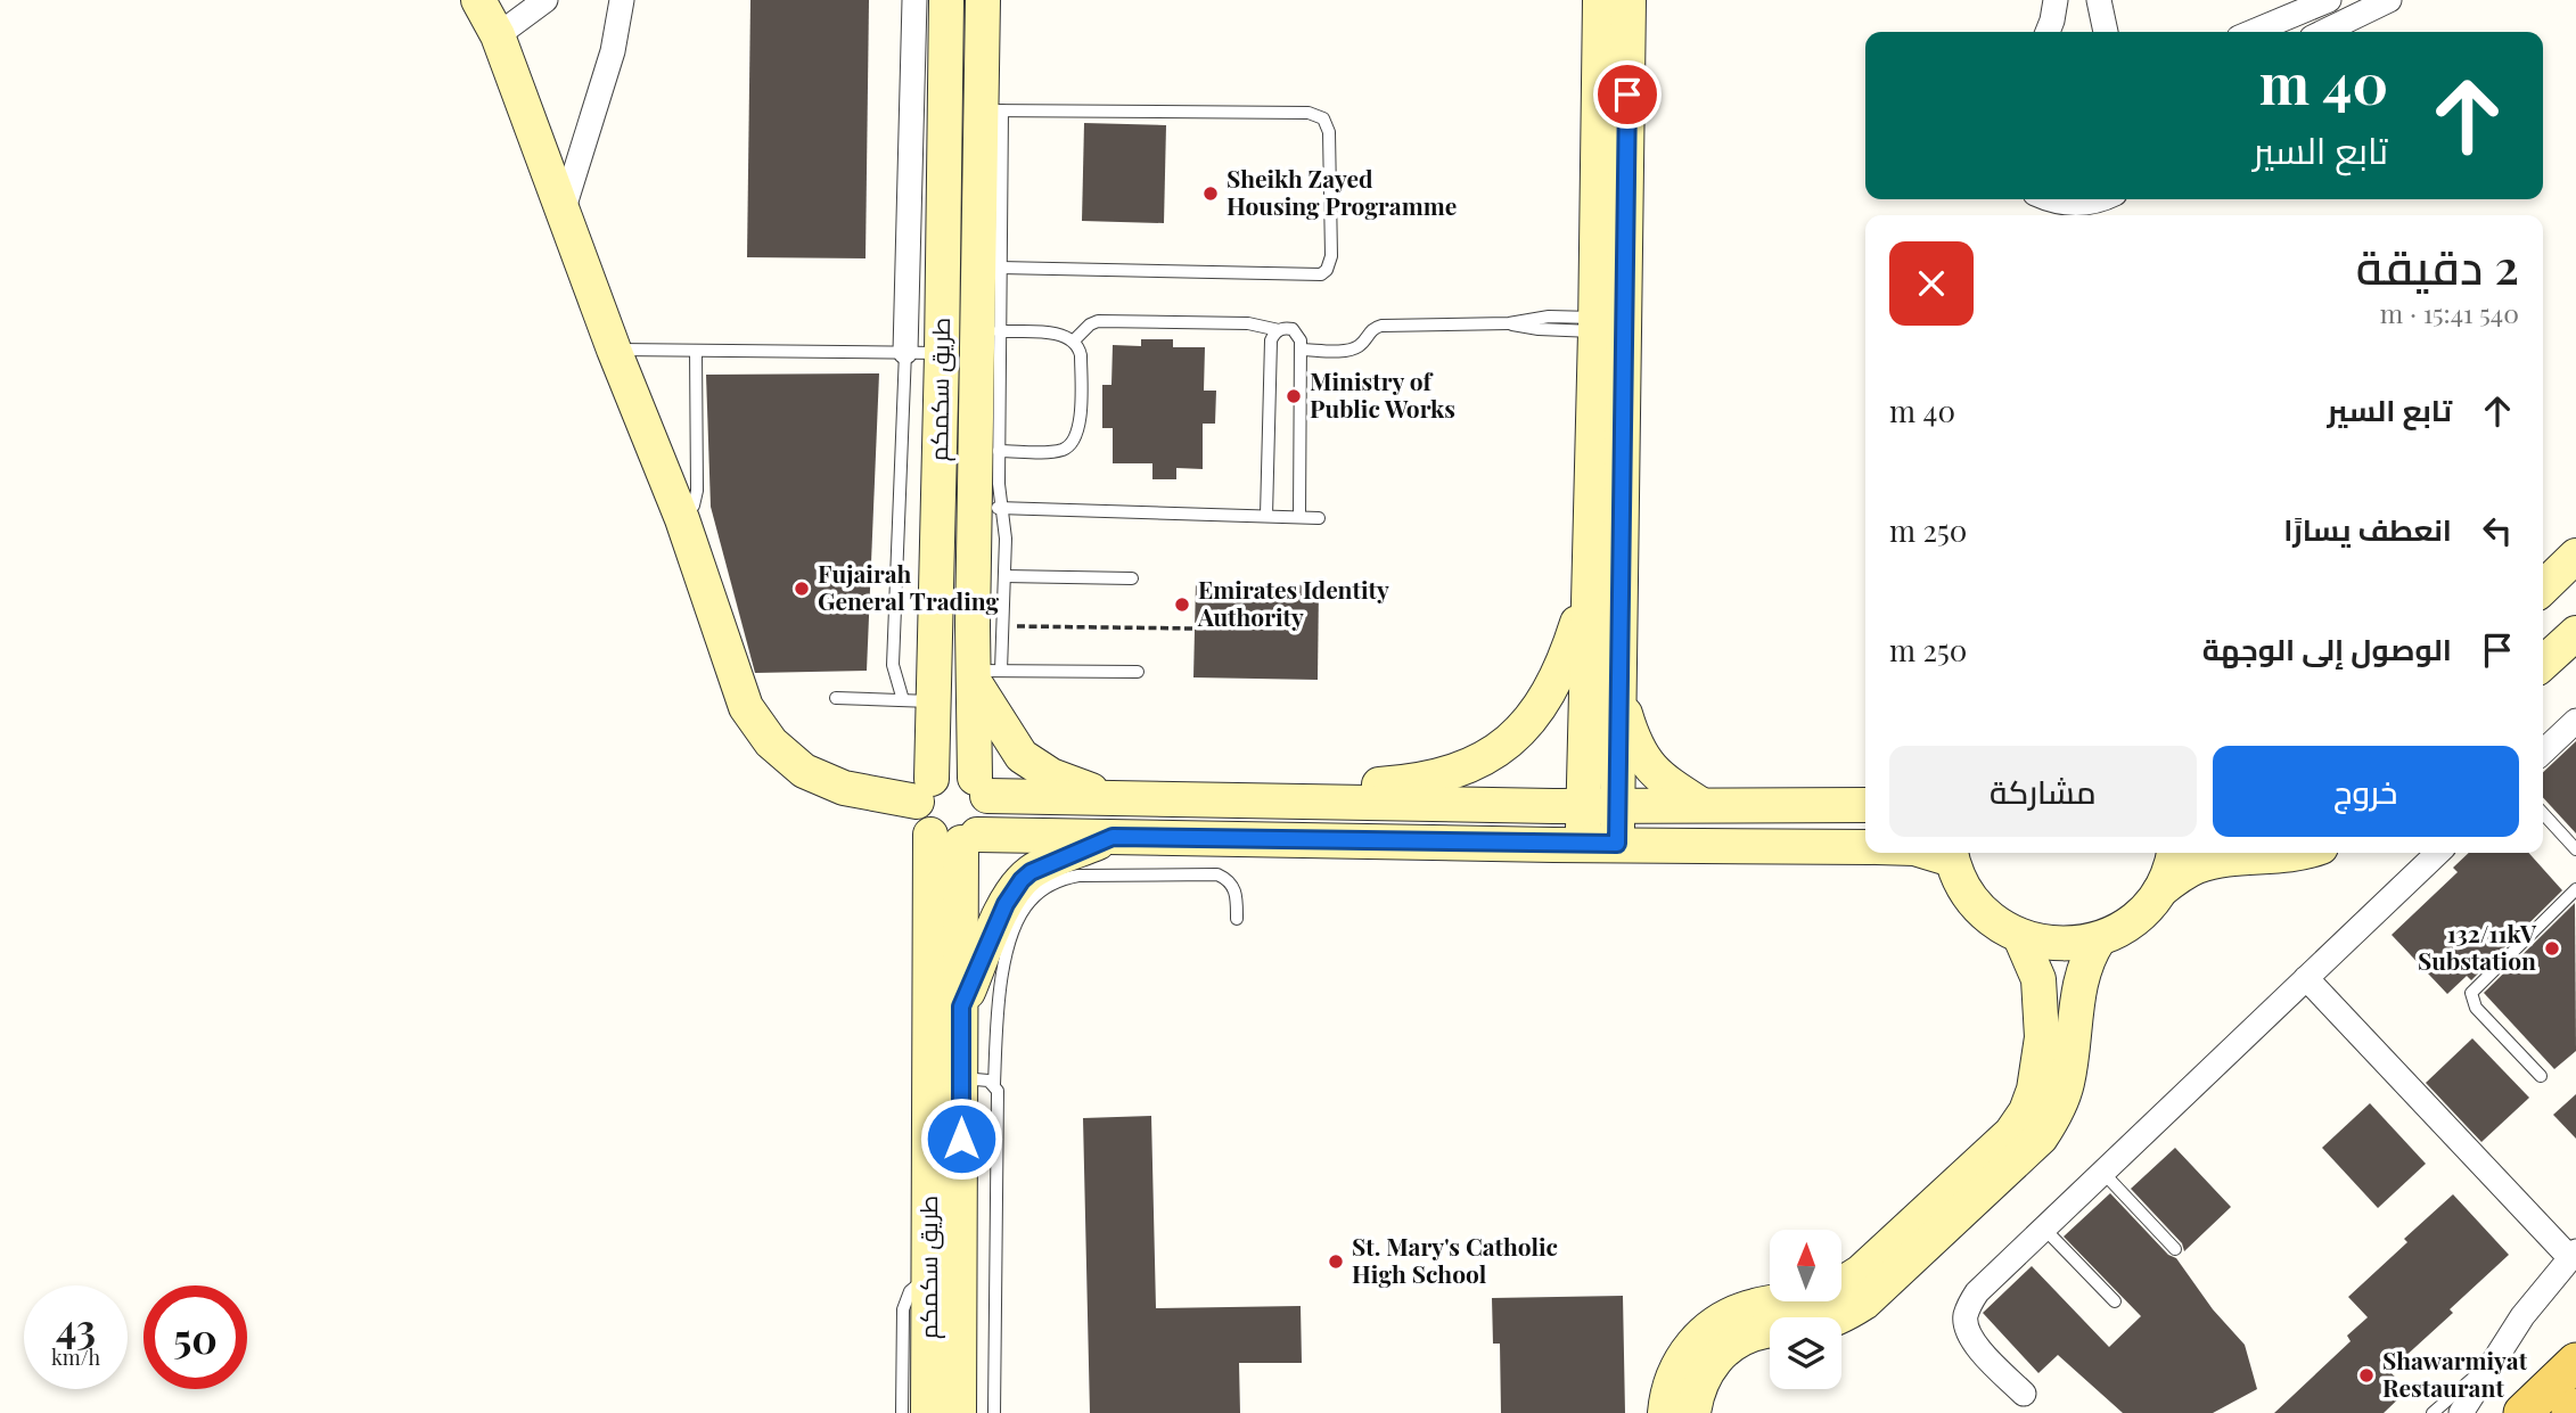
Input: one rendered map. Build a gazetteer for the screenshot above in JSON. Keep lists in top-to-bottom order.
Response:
{
  "streets": {
    "street": ["طريق سكمكم"]
  },
  "places": [
    "Sheikh Zayed Housing Programme",
    "Ministry of Public Works",
    "Fujairah General Trading",
    "Emirates Identity Authority",
    "132/11kV Substation",
    "St. Mary's Catholic High School",
    "Shawarmiyat Restaurant"
  ],
  "north": "top",
  "page": {
    "turn": ["40 m", "تابع السير"],
    "heading": ["2 دقيقة", "540 m · 15:41"],
    "list": [
      {
        "name": "تابع السير",
        "value": "40 m"
      },
      {
        "name": "انعطف يسارًا",
        "value": "250 m"
      },
      {
        "name": "الوصول إلى الوجهة",
        "value": "250 m"
      }
    ],
    "buttons": ["خروج", "مشاركة"],
    "speed": "43 km/h",
    "limit": "50"
  }
}
